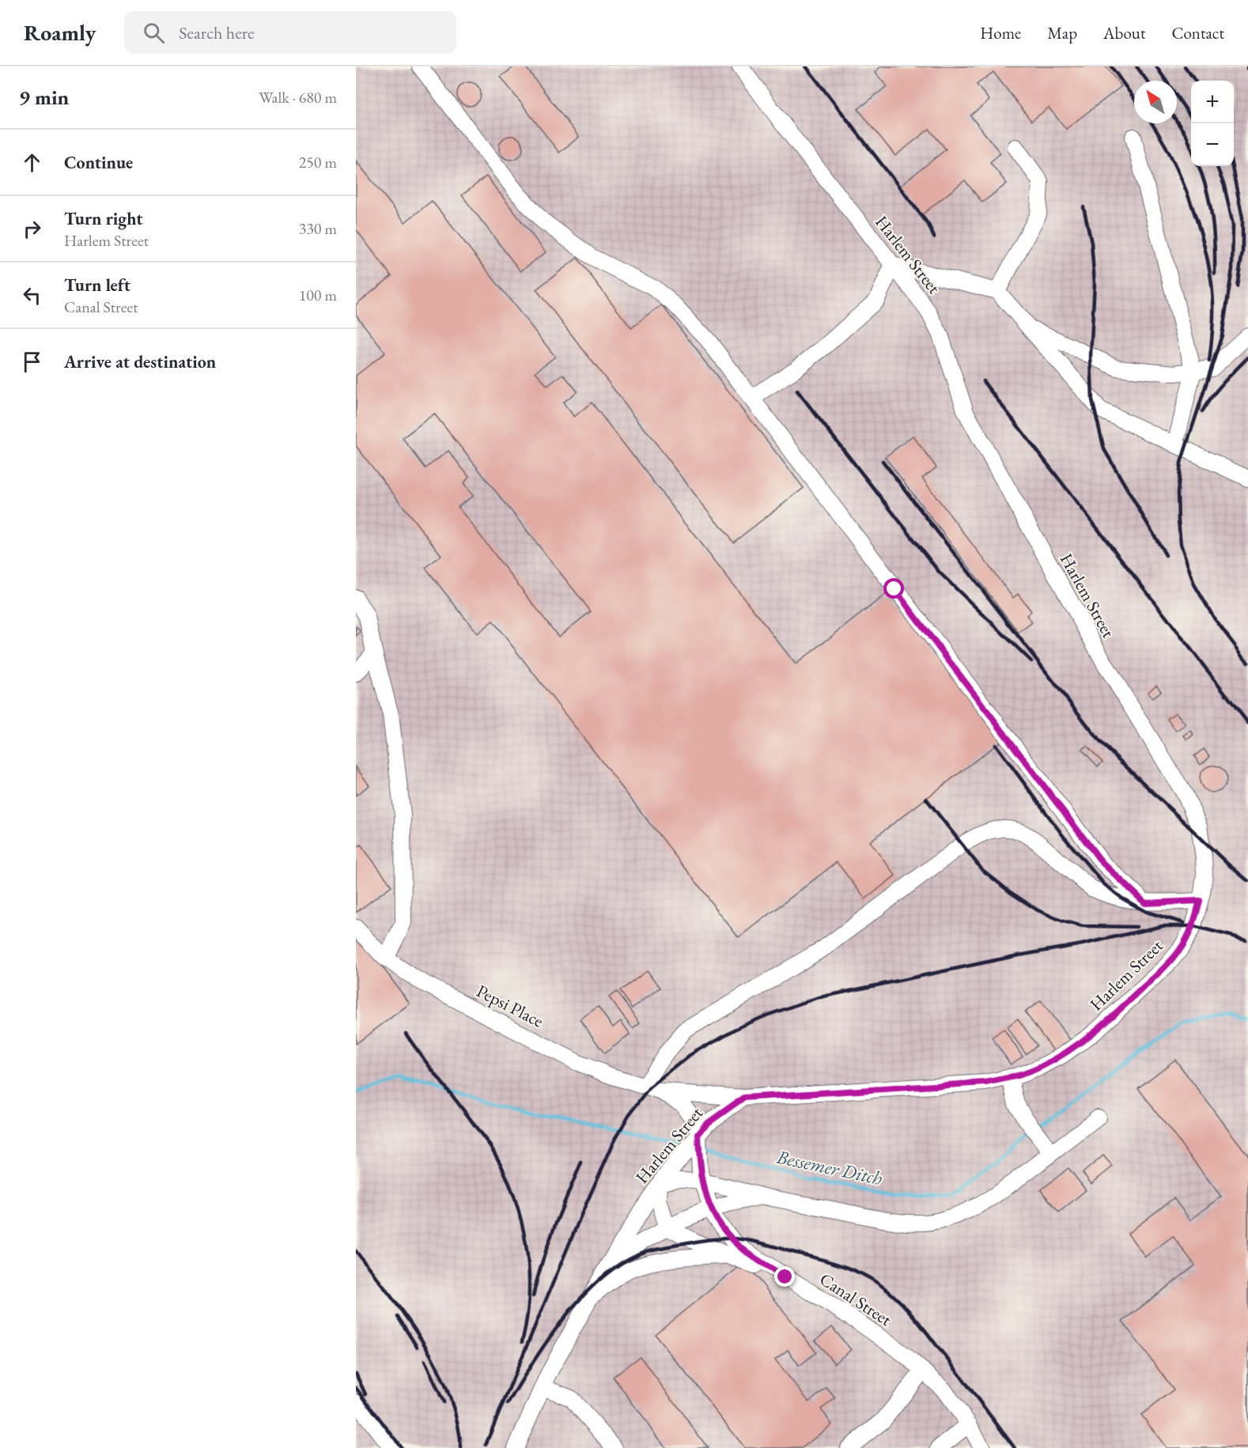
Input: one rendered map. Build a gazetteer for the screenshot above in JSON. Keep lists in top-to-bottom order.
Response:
{
  "streets": {
    "lane": ["Harlem Street", "Pepsi Place", "Canal Street"]
  },
  "crossings": [
    ["Harlem Street", "Canal Street"]
  ],
  "water": ["Bessemer Ditch"],
  "north": "top left",
  "page": {
    "header": "Roamly",
    "search": "Search here",
    "nav": [
      "Home",
      "Map",
      "About",
      "Contact"
    ],
    "heading": ["9 min", "Walk · 680 m"],
    "map_buttons": ["+", "−"],
    "list": [
      ["Continue", "250 m"],
      ["Turn right", "Harlem Street", "330 m"],
      ["Turn left", "Canal Street", "100 m"],
      "Arrive at destination"
    ]
  }
}
